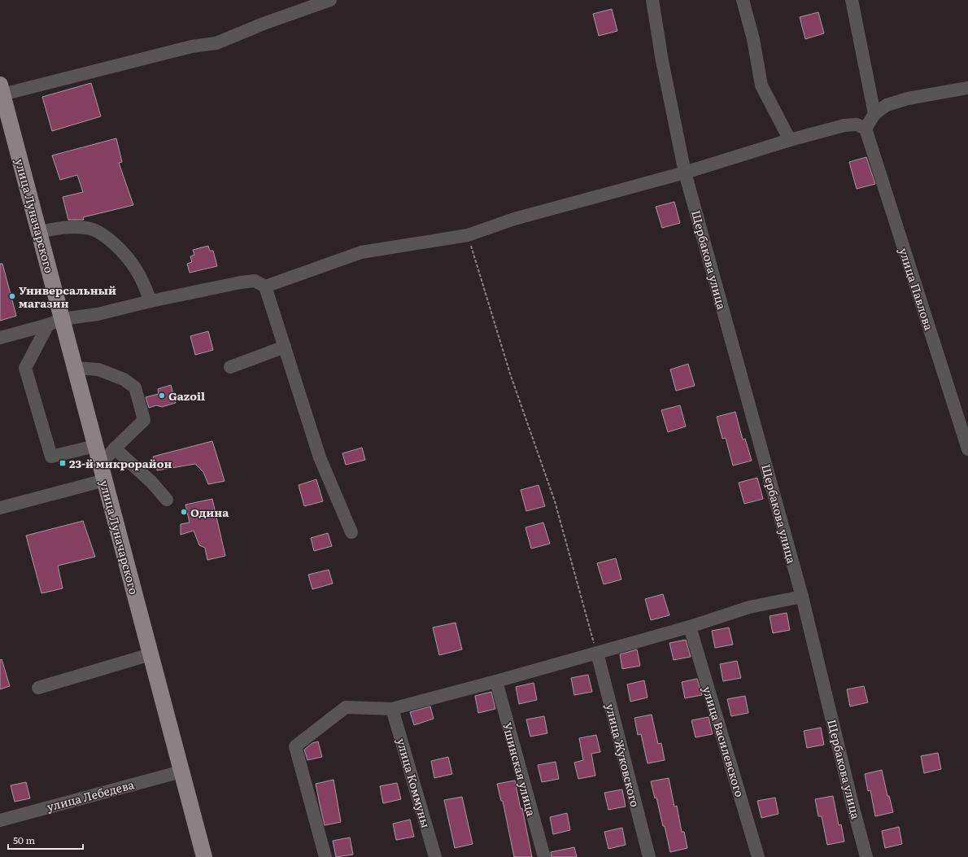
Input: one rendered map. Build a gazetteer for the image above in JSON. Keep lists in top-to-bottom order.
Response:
{
  "streets": {
    "main road": ["улица Луначарского"],
    "street": [
      "Щербакова улица",
      "улица Павлова",
      "улица Василевского",
      "улица Жуковского",
      "Ушинская улица",
      "улица Коммуны",
      "улица Лебедева"
    ]
  },
  "crossings": [
    ["улица Луначарского", "улица Лебедева"]
  ],
  "places": {
    "other": ["Универсальный магазин", "Gazoil", "Одина"],
    "transit": ["23-й микрорайон"]
  },
  "scale_bar": "50 m"
}
